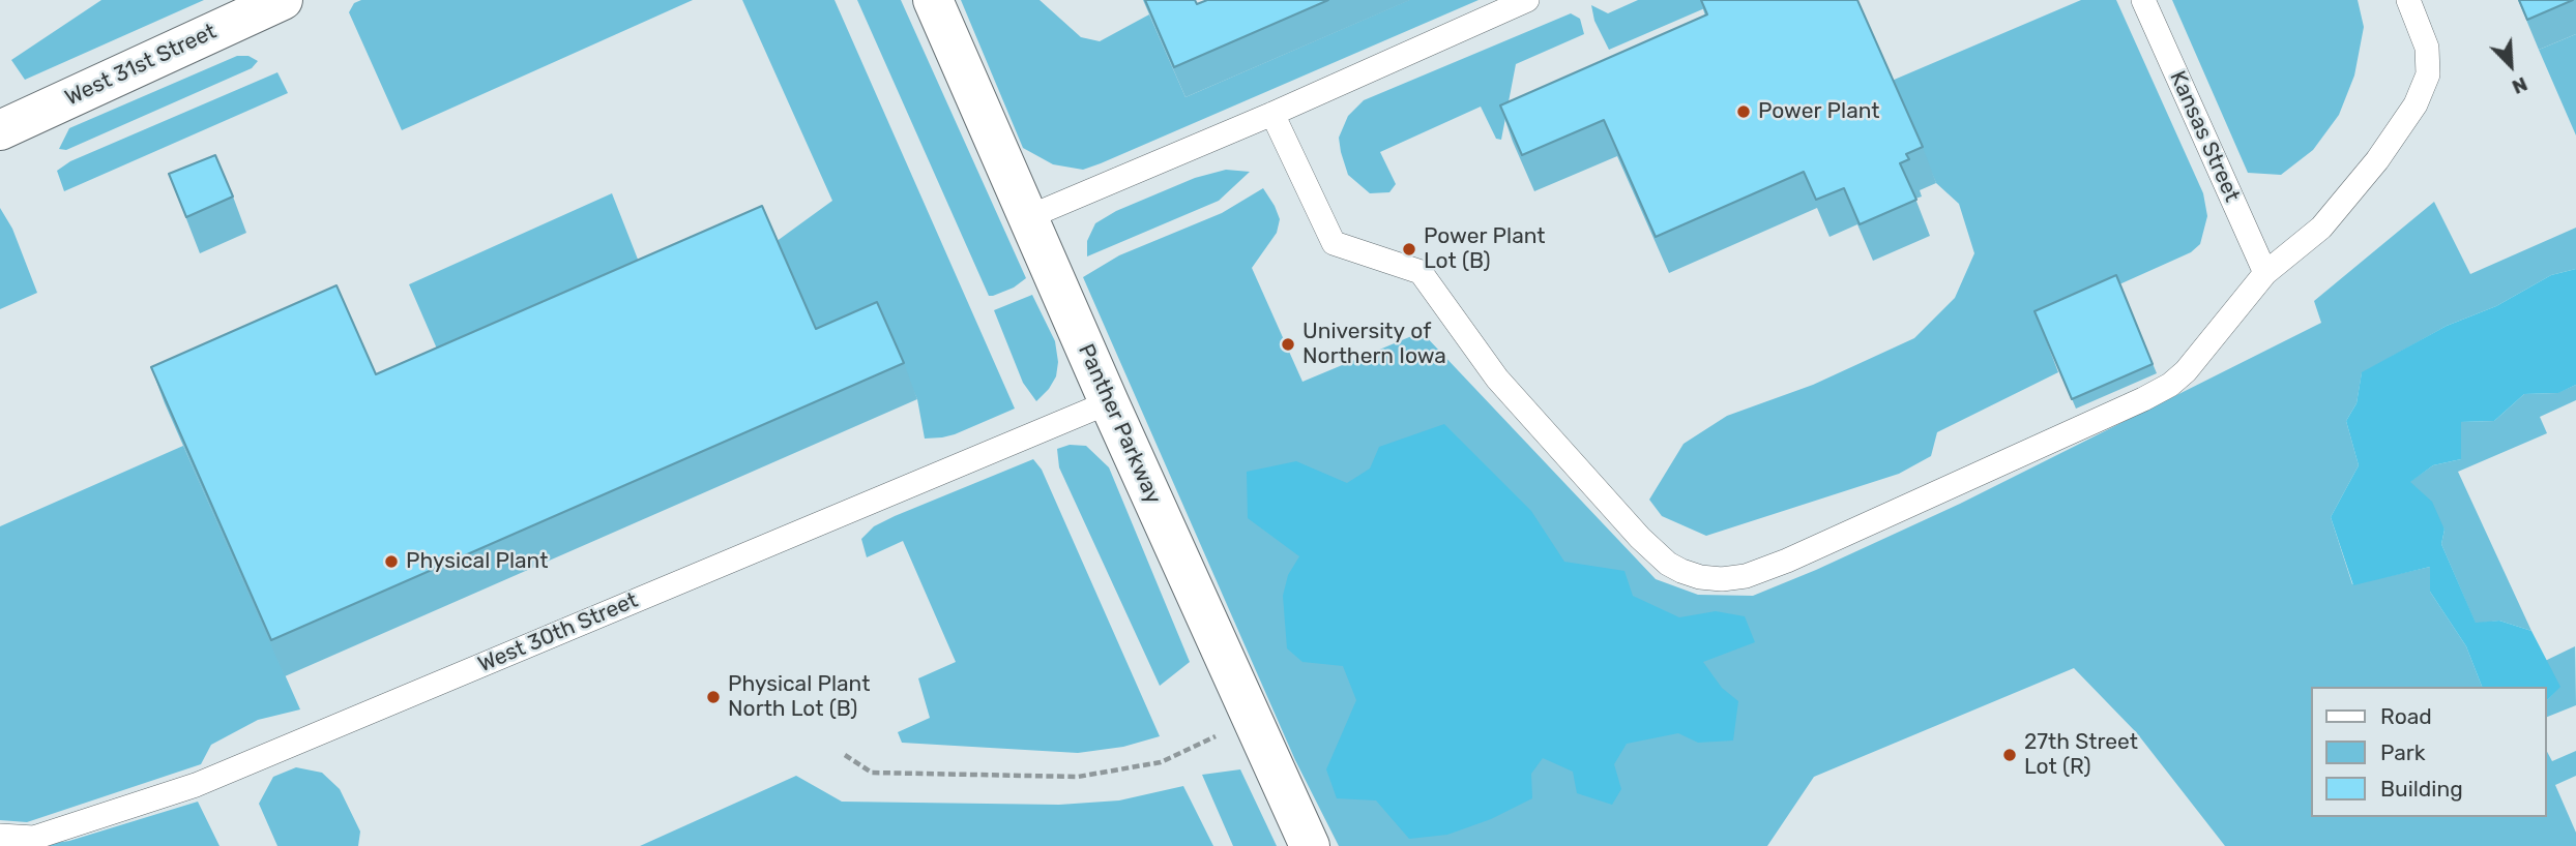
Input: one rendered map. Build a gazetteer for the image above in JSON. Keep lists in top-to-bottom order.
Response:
{
  "streets": {
    "street": ["West 31st Street", "Panther Parkway"],
    "lane": ["Kansas Street", "West 30th Street"]
  },
  "crossings": [
    ["Panther Parkway", "West 30th Street"]
  ],
  "places": [
    "Power Plant",
    "Power Plant Lot (B)",
    "University of Northern Iowa",
    "Physical Plant",
    "Physical Plant North Lot (B)",
    "27th Street Lot (R)"
  ],
  "legend": ["Road", "Park", "Building"],
  "north": "bottom right"
}
